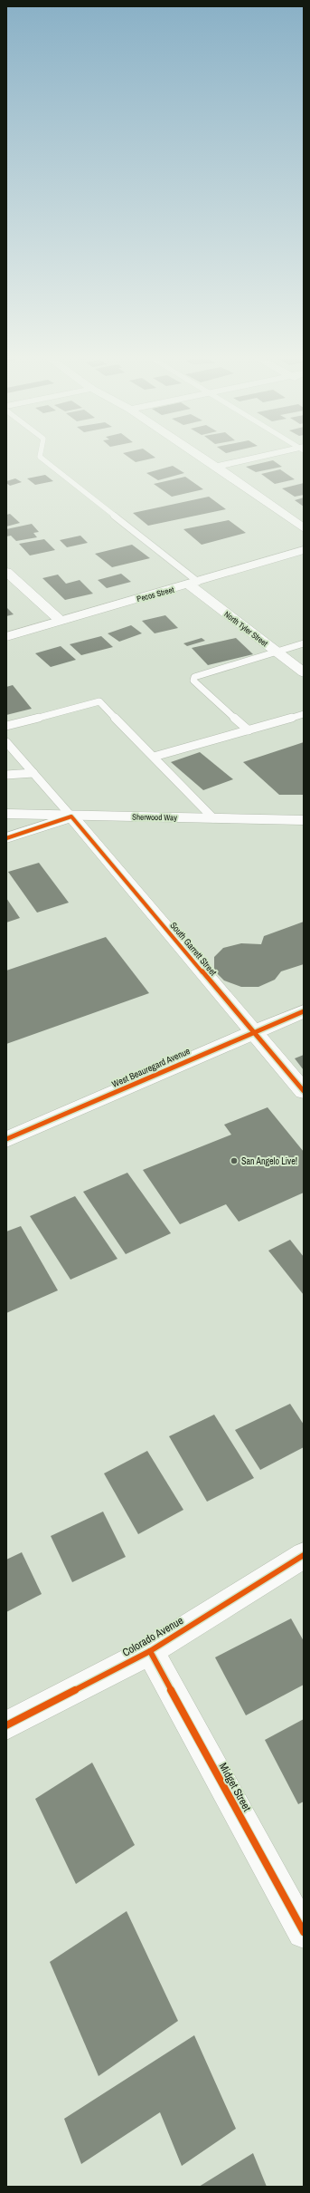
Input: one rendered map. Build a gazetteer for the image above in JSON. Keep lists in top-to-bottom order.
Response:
{
  "streets": {
    "street": [
      "Pecos Street",
      "North Tyler Street",
      "Sherwood Way",
      "South Garrett Street",
      "West Beauregard Avenue",
      "Colorado Avenue",
      "Midget Street"
    ]
  },
  "crossings": [
    ["Pecos Street", "North Tyler Street"],
    ["Sherwood Way", "South Garrett Street"],
    ["South Garrett Street", "West Beauregard Avenue"],
    ["Colorado Avenue", "Midget Street"]
  ],
  "places": ["San Angelo Live!"]
}
